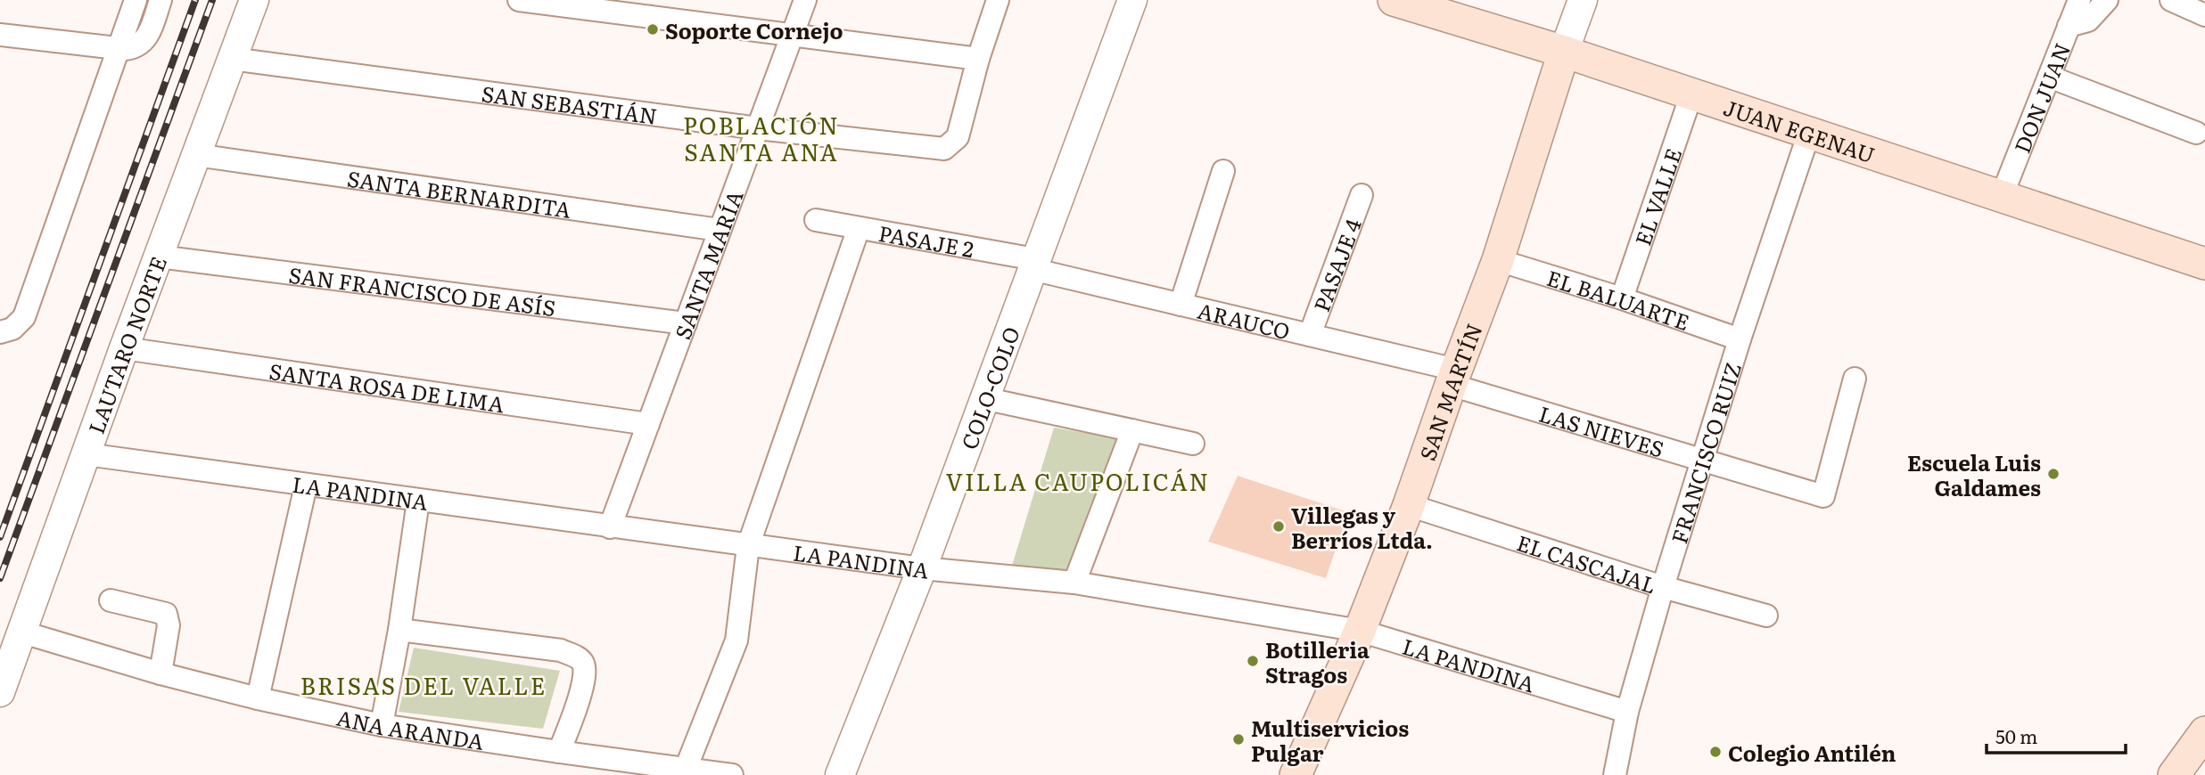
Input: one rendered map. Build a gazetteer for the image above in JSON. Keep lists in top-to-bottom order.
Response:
{
  "streets": {
    "main road": ["JUAN EGENAU", "SAN MARTÍN"],
    "street": [
      "DON JUAN",
      "SAN SEBASTIÁN",
      "SANTA BERNARDITA",
      "EL VALLE",
      "PASAJE 2",
      "SANTA MARÍA",
      "PASAJE 4",
      "SAN FRANCISCO DE ASÍS",
      "EL BALUARTE",
      "ARAUCO",
      "LAUTARO NORTE",
      "SANTA ROSA DE LIMA",
      "COLO-COLO",
      "LAS NIEVES",
      "FRANCISCO RUIZ",
      "LA PANDINA",
      "EL CASCAJAL",
      "ANA ARANDA"
    ]
  },
  "crossings": [
    ["DON JUAN", "JUAN EGENAU"],
    ["SAN SEBASTIÁN", "SANTA MARÍA"],
    ["SAN SEBASTIÁN", "LAUTARO NORTE"],
    ["JUAN EGENAU", "EL VALLE"],
    ["JUAN EGENAU", "SAN MARTÍN"],
    ["JUAN EGENAU", "FRANCISCO RUIZ"],
    ["SANTA BERNARDITA", "SANTA MARÍA"],
    ["SANTA BERNARDITA", "LAUTARO NORTE"],
    ["EL VALLE", "EL BALUARTE"],
    ["PASAJE 2", "ARAUCO"],
    ["PASAJE 2", "COLO-COLO"],
    ["SANTA MARÍA", "SAN FRANCISCO DE ASÍS"],
    ["SANTA MARÍA", "SANTA ROSA DE LIMA"],
    ["SANTA MARÍA", "LA PANDINA"],
    ["PASAJE 4", "ARAUCO"],
    ["SAN FRANCISCO DE ASÍS", "LAUTARO NORTE"],
    ["EL BALUARTE", "SAN MARTÍN"],
    ["EL BALUARTE", "FRANCISCO RUIZ"],
    ["ARAUCO", "COLO-COLO"],
    ["ARAUCO", "SAN MARTÍN"],
    ["ARAUCO", "LAS NIEVES"],
    ["LAUTARO NORTE", "SANTA ROSA DE LIMA"],
    ["LAUTARO NORTE", "LA PANDINA"],
    ["LAUTARO NORTE", "ANA ARANDA"],
    ["COLO-COLO", "LA PANDINA"],
    ["SAN MARTÍN", "LAS NIEVES"],
    ["SAN MARTÍN", "LA PANDINA"],
    ["SAN MARTÍN", "EL CASCAJAL"],
    ["LAS NIEVES", "FRANCISCO RUIZ"],
    ["FRANCISCO RUIZ", "LA PANDINA"],
    ["FRANCISCO RUIZ", "EL CASCAJAL"]
  ],
  "districts": ["POBLACIÓN SANTA ANA", "VILLA CAUPOLICÁN", "BRISAS DEL VALLE"],
  "places": [
    "Soporte Cornejo",
    "Escuela Luis Galdames",
    "Villegas y Berríos Ltda.",
    "Botilleria Stragos",
    "Multiservicios Pulgar",
    "Colegio Antilén"
  ],
  "scale_bar": "50 m"
}
